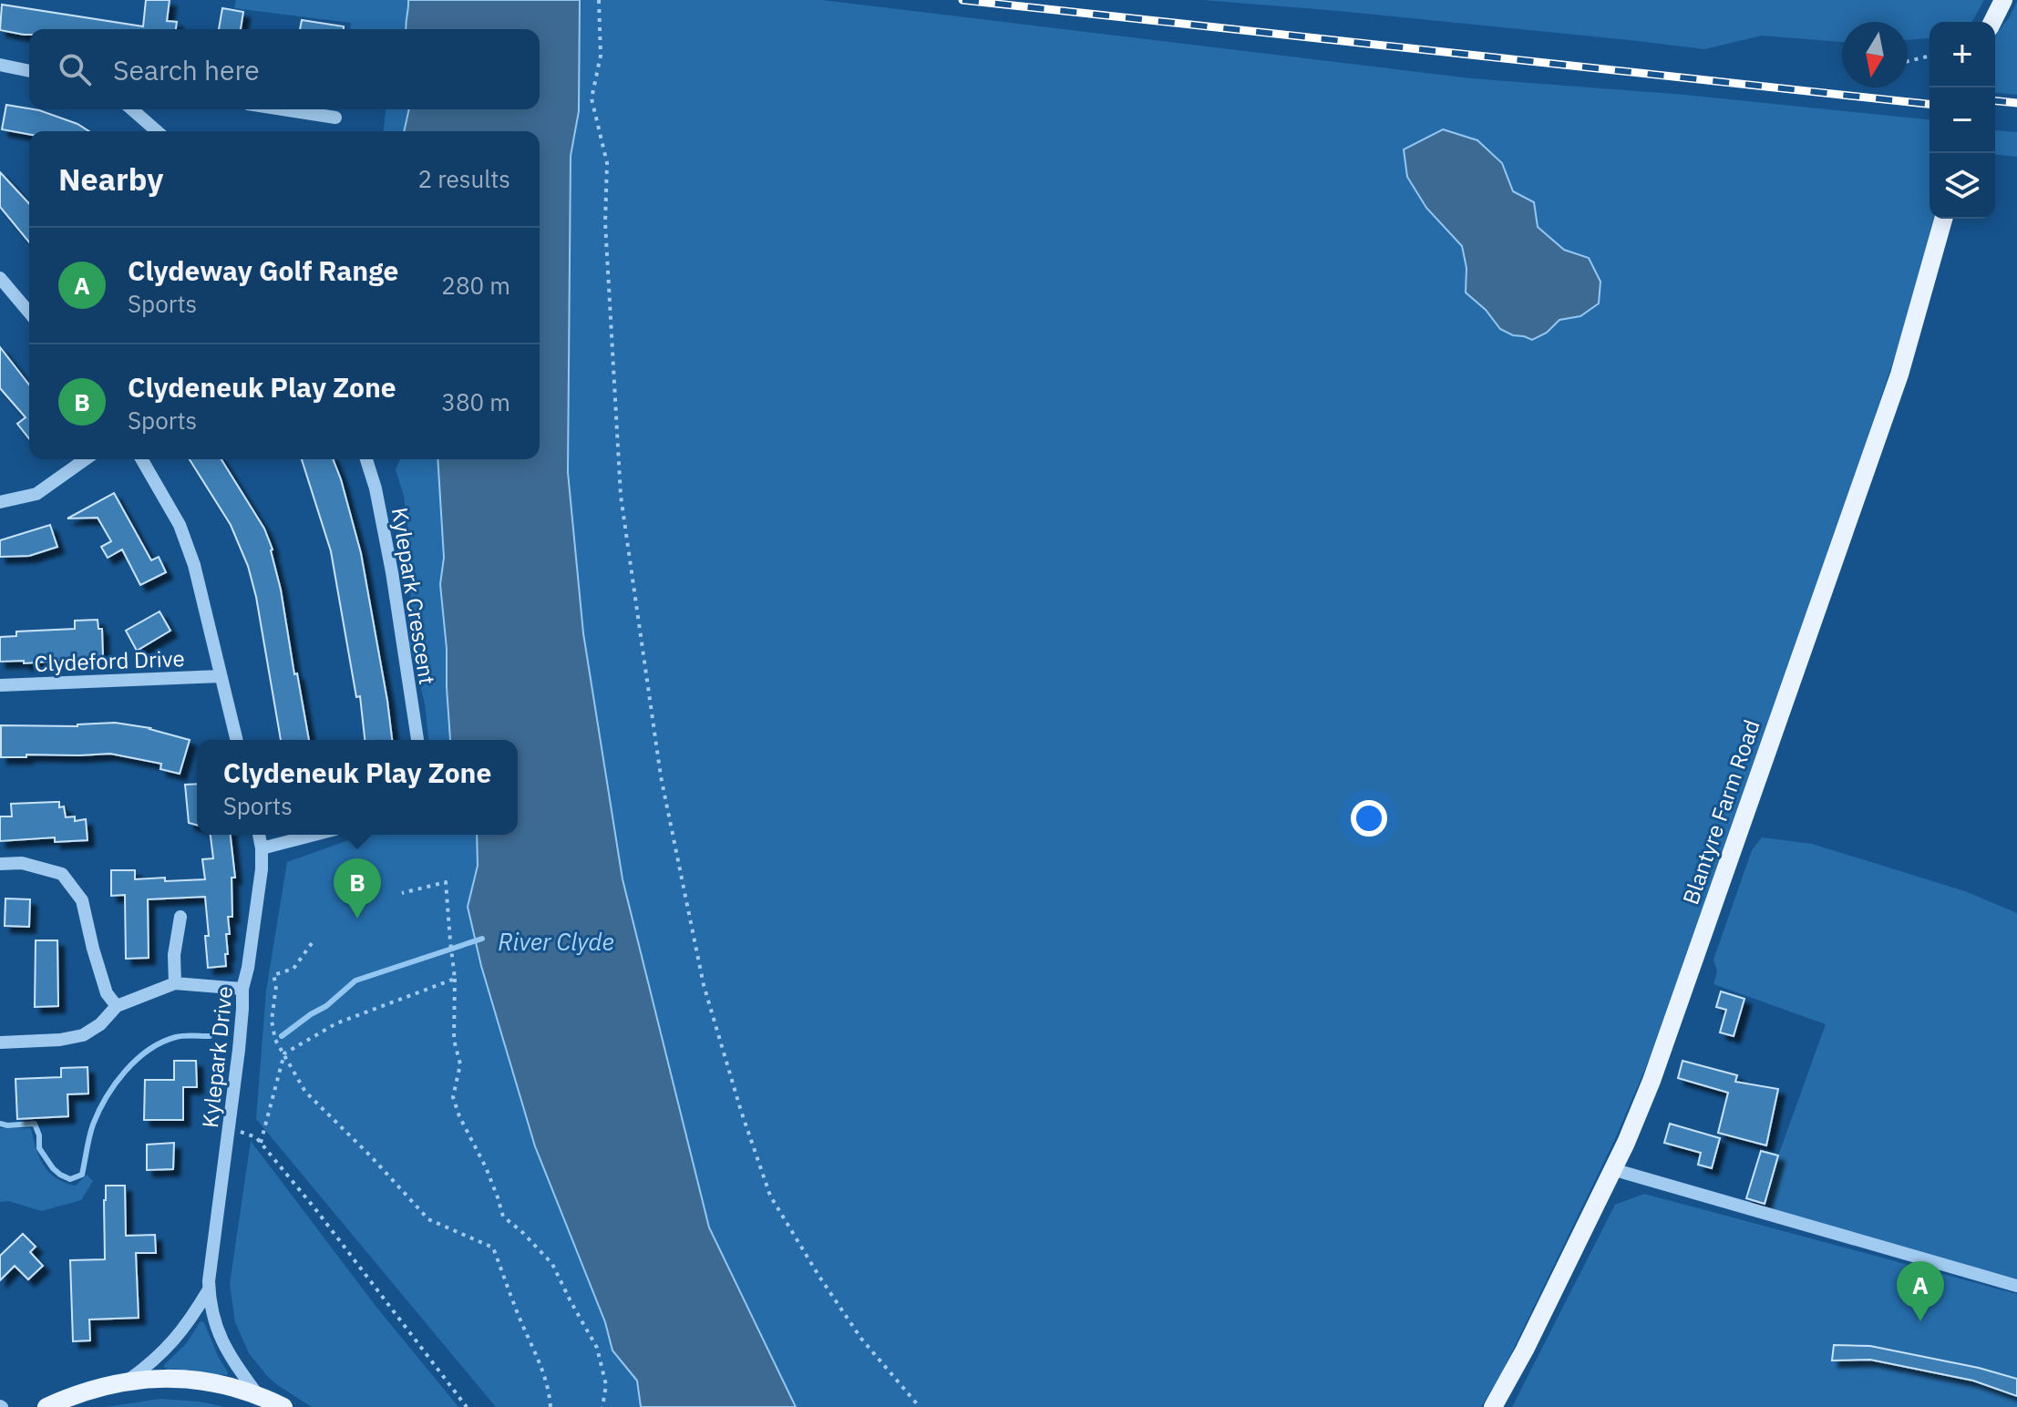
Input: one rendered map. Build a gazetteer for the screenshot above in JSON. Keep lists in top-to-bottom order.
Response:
{
  "streets": {
    "main road": ["Blantyre Farm Road"],
    "street": ["Kylepark Crescent", "Clydeford Drive", "Kylepark Drive"]
  },
  "water": ["River Clyde"],
  "north": "bottom",
  "page": {
    "map_buttons": ["+", "−"],
    "search": "Search here",
    "heading": ["Nearby", "2 results"],
    "list": [
      {
        "mark": "A",
        "name": "Clydeway Golf Range",
        "note": "Sports",
        "value": "280 m"
      },
      {
        "mark": "B",
        "name": "Clydeneuk Play Zone",
        "note": "Sports",
        "value": "380 m"
      }
    ],
    "popup": ["Clydeneuk Play Zone", "Sports"],
    "pins": ["B", "A"]
  }
}
